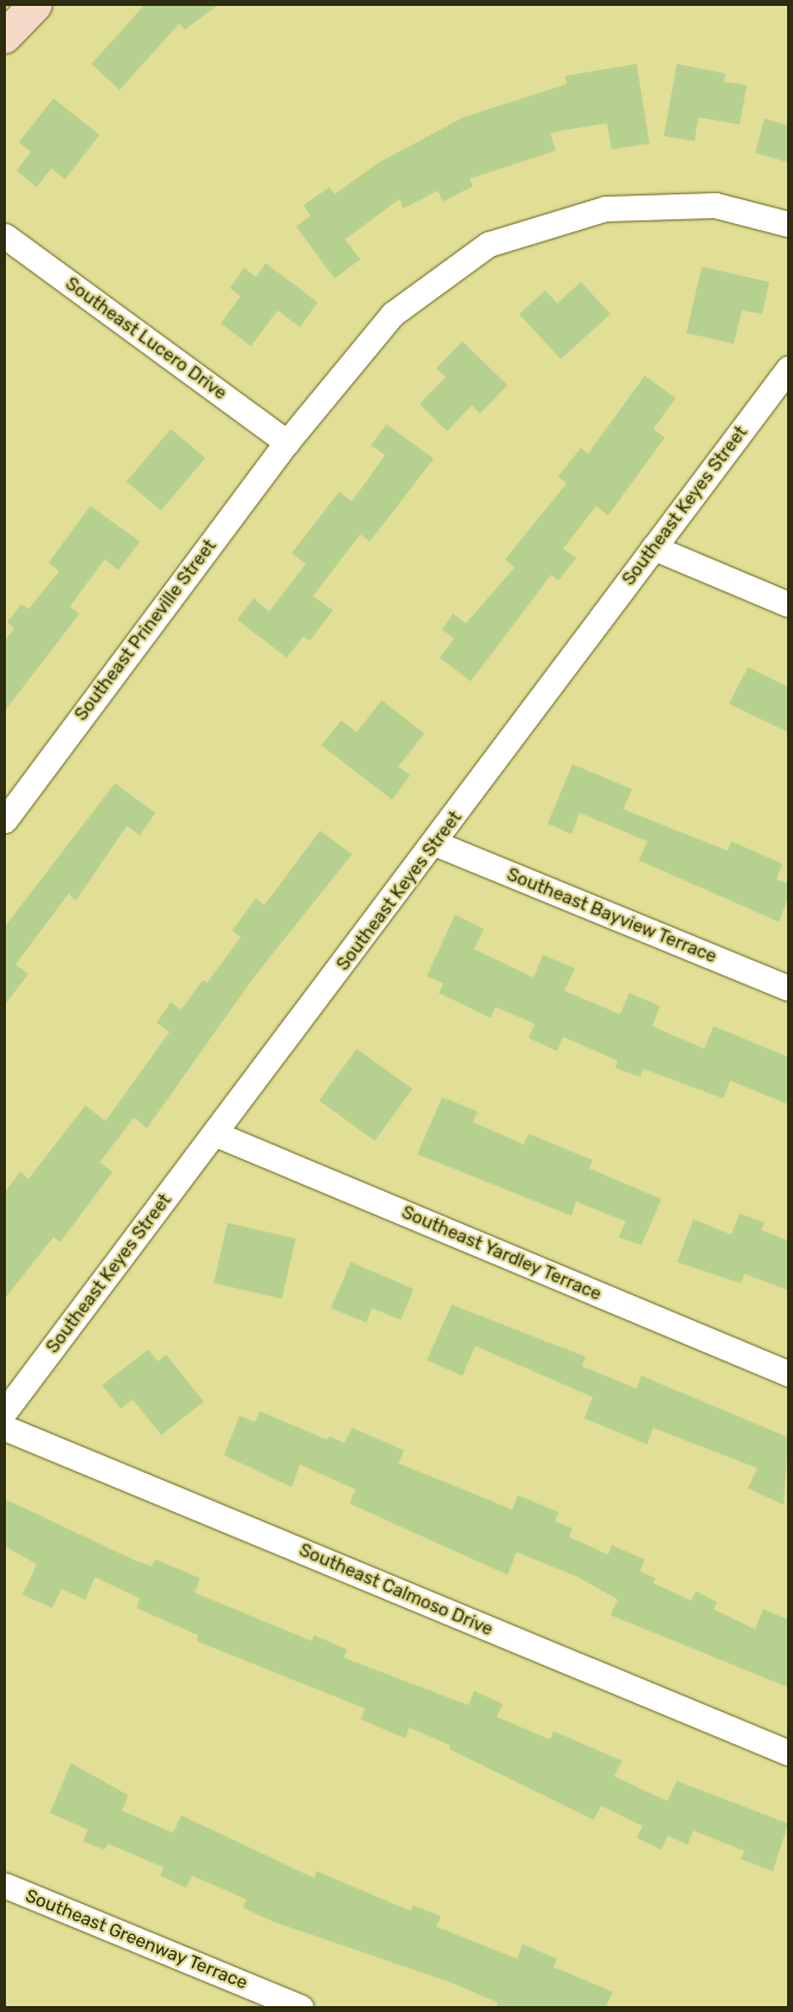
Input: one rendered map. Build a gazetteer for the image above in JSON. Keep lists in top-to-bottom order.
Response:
{
  "streets": {
    "street": [
      "Southeast Lucero Drive",
      "Southeast Keyes Street",
      "Southeast Prineville Street",
      "Southeast Bayview Terrace",
      "Southeast Yardley Terrace",
      "Southeast Calmoso Drive",
      "Southeast Greenway Terrace"
    ]
  },
  "crossings": [
    ["Southeast Lucero Drive", "Southeast Prineville Street"],
    ["Southeast Keyes Street", "Southeast Bayview Terrace"],
    ["Southeast Keyes Street", "Southeast Yardley Terrace"]
  ]
}
